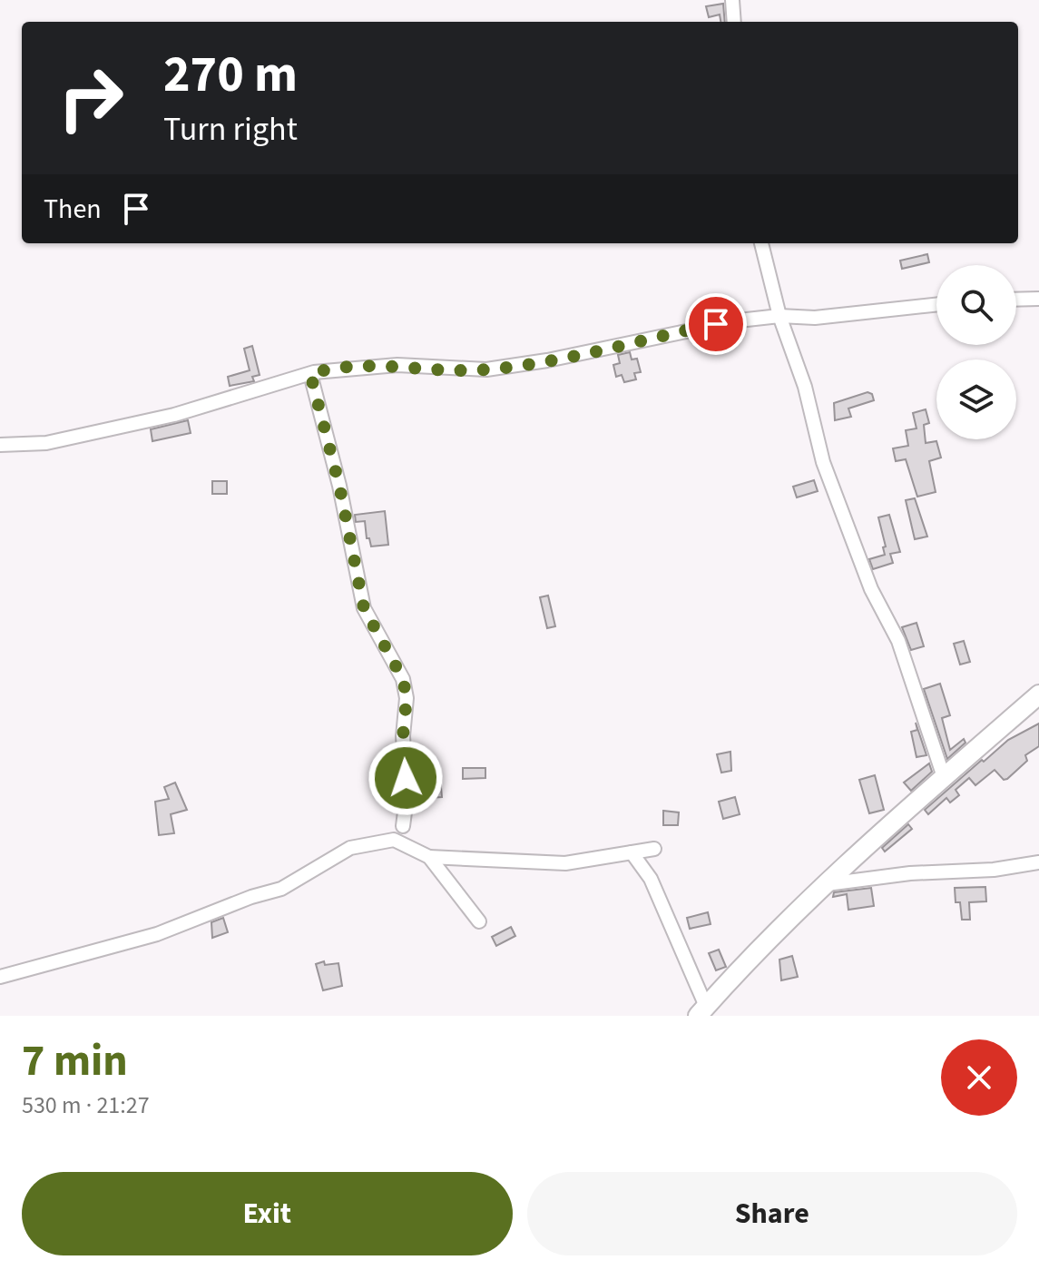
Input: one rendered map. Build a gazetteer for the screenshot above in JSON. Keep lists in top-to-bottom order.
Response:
{
  "page": {
    "turn": ["270 m", "Turn right"],
    "then": "Then",
    "heading": ["7 min", "530 m · 21:27"],
    "buttons": ["Exit", "Share"]
  }
}
